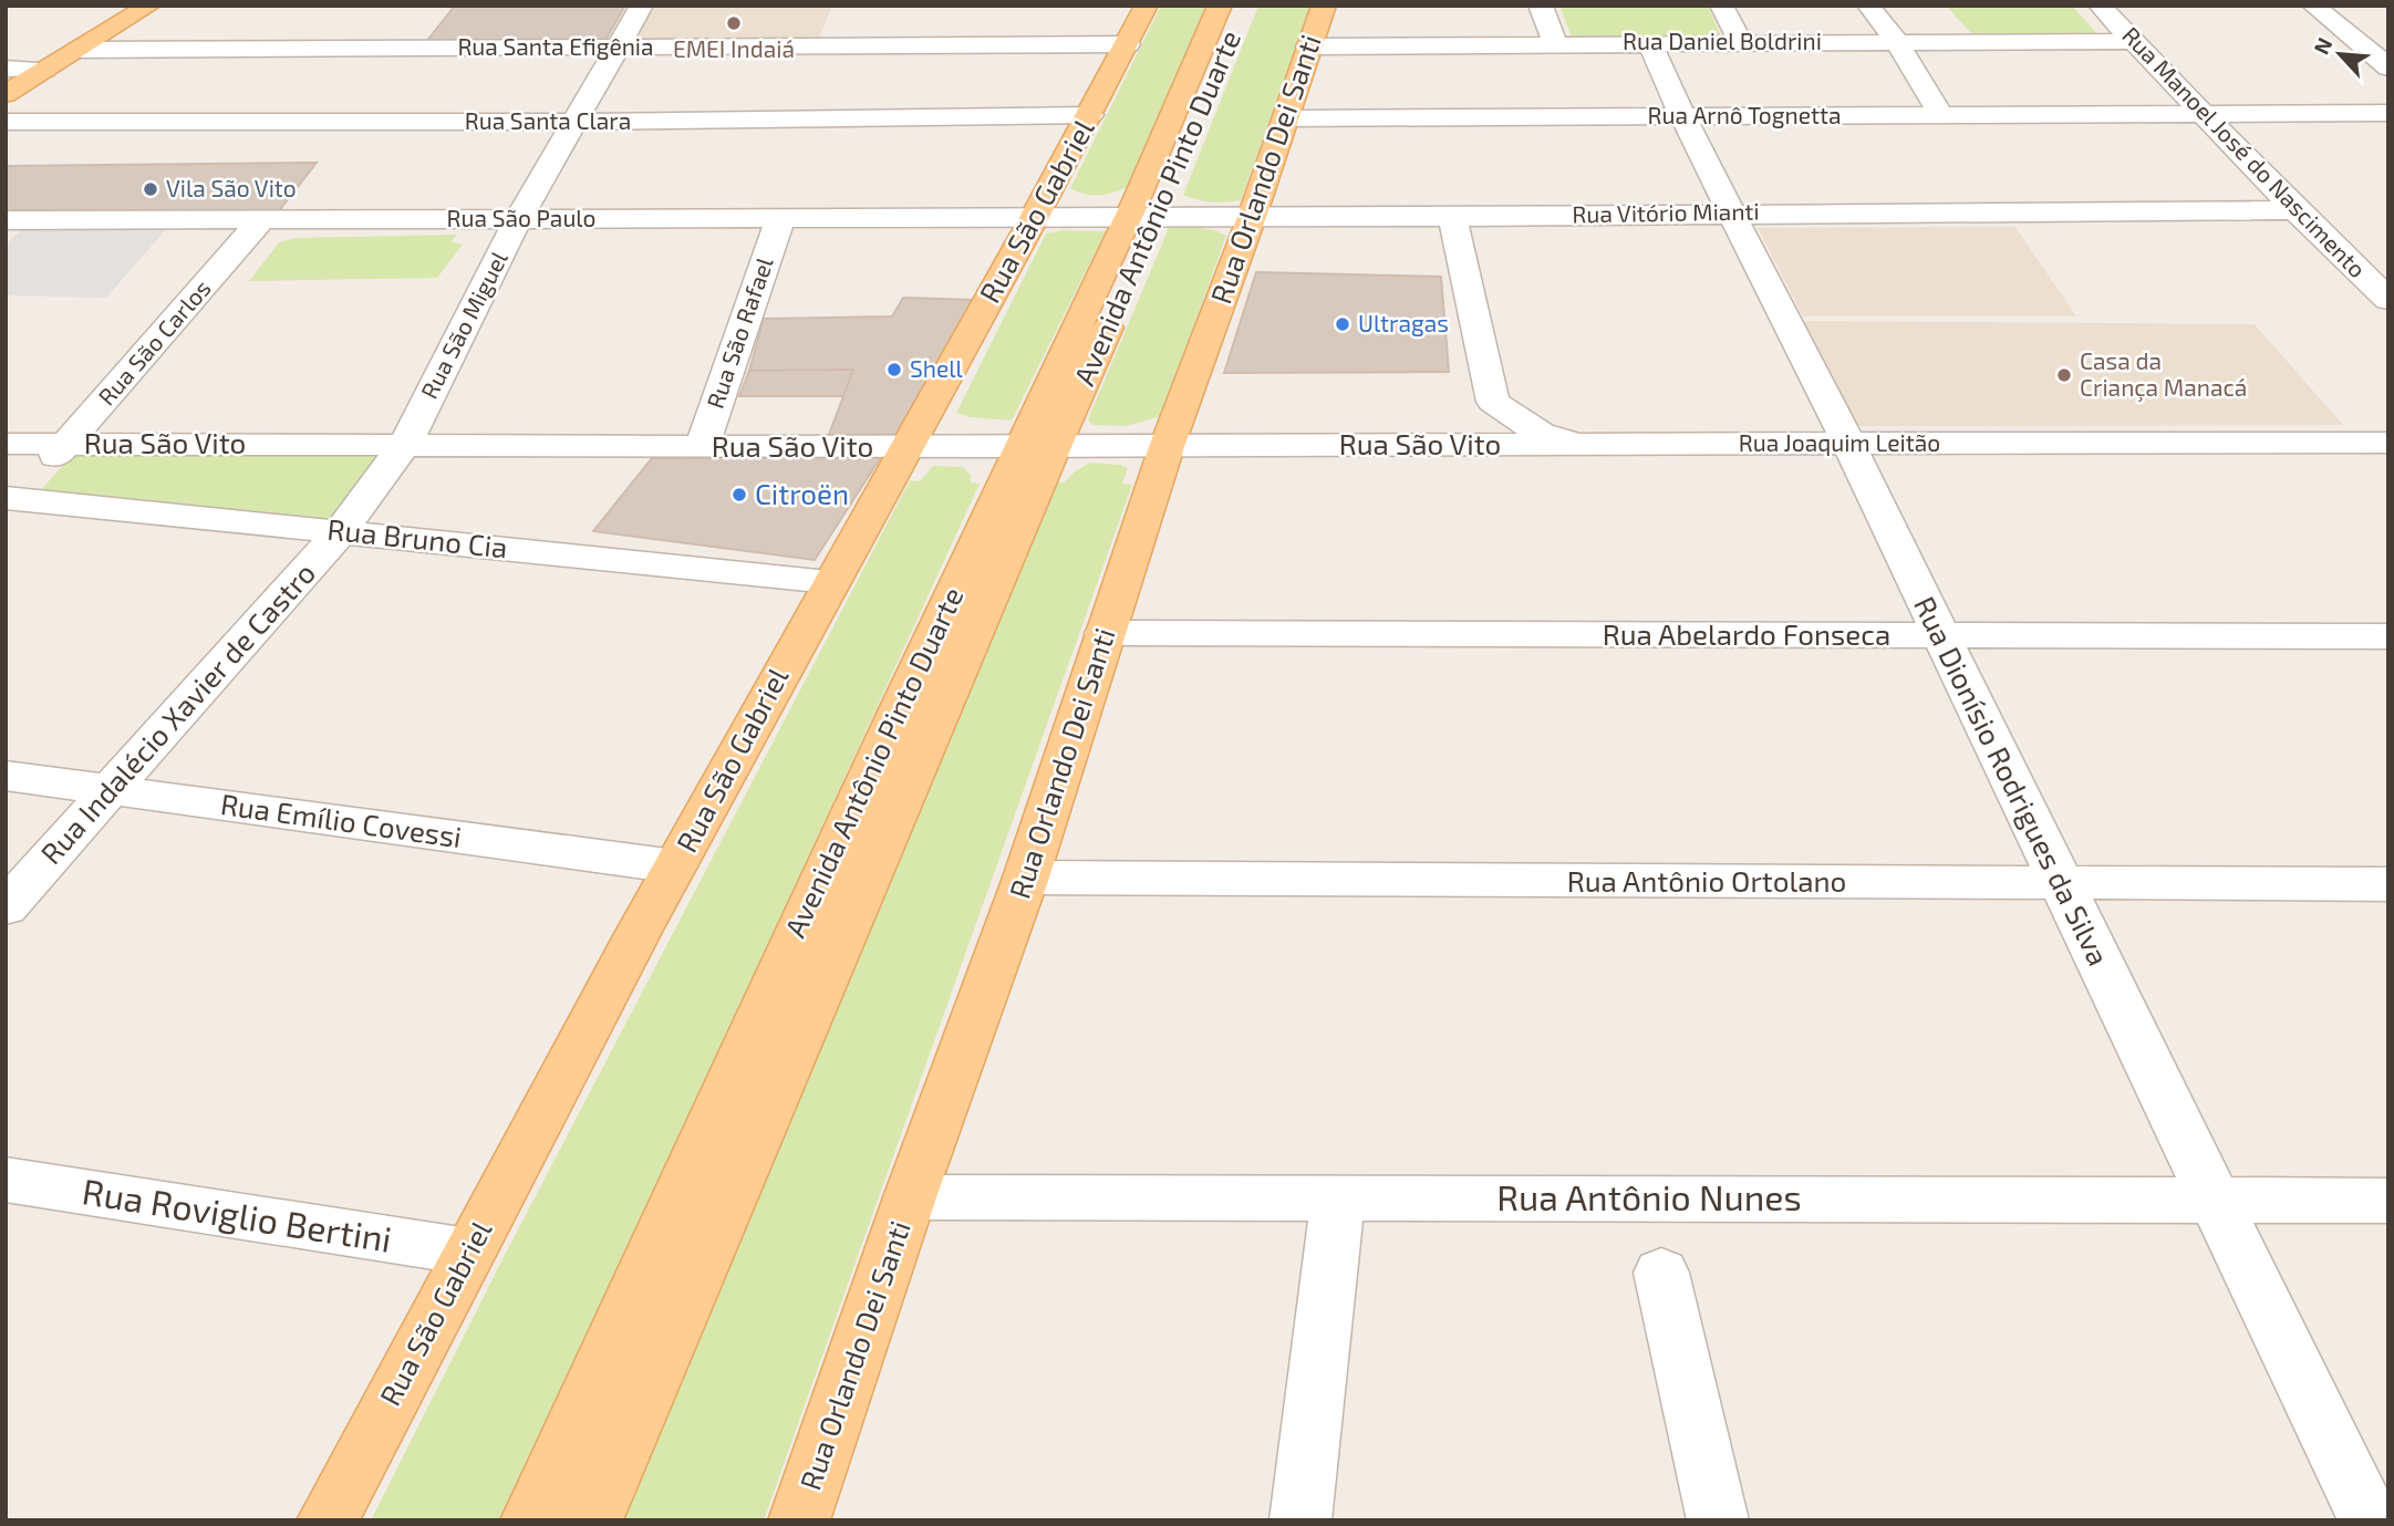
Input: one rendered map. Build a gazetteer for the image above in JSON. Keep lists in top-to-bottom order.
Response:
{
  "streets": {
    "main road": ["Rua Orlando Dei Santi", "Avenida Antônio Pinto Duarte", "Rua São Gabriel"],
    "street": [
      "Rua Daniel Boldrini",
      "Rua Santa Efigênia",
      "Rua Arnô Tognetta",
      "Rua Santa Clara",
      "Rua Manoel José do Nascimento",
      "Rua Vitório Mianti",
      "Rua São Paulo",
      "Rua São Miguel",
      "Rua São Rafael",
      "Rua São Carlos",
      "Rua São Vito",
      "Rua Joaquim Leitão",
      "Rua Bruno Cia",
      "Rua Abelardo Fonseca",
      "Rua Indalécio Xavier de Castro",
      "Rua Dionísio Rodrigues da Silva",
      "Rua Emílio Covessi",
      "Rua Antônio Ortolano",
      "Rua Antônio Nunes",
      "Rua Roviglio Bertini"
    ]
  },
  "crossings": [
    ["Rua Daniel Boldrini", "Rua Manoel José do Nascimento"],
    ["Rua Daniel Boldrini", "Rua Orlando Dei Santi"],
    ["Rua Daniel Boldrini", "Rua Dionísio Rodrigues da Silva"],
    ["Rua Santa Efigênia", "Rua São Gabriel"],
    ["Rua Santa Efigênia", "Rua São Miguel"],
    ["Rua Arnô Tognetta", "Rua Manoel José do Nascimento"],
    ["Rua Arnô Tognetta", "Rua Orlando Dei Santi"],
    ["Rua Arnô Tognetta", "Rua Dionísio Rodrigues da Silva"],
    ["Rua Santa Clara", "Rua São Gabriel"],
    ["Rua Santa Clara", "Rua São Miguel"],
    ["Rua Manoel José do Nascimento", "Rua Vitório Mianti"],
    ["Rua Orlando Dei Santi", "Rua Vitório Mianti"],
    ["Rua Orlando Dei Santi", "Rua São Vito"],
    ["Rua Orlando Dei Santi", "Rua Abelardo Fonseca"],
    ["Rua Orlando Dei Santi", "Rua Antônio Ortolano"],
    ["Rua Orlando Dei Santi", "Rua Antônio Nunes"],
    ["Avenida Antônio Pinto Duarte", "Rua Vitório Mianti"],
    ["Avenida Antônio Pinto Duarte", "Rua São Vito"],
    ["Rua São Gabriel", "Rua Vitório Mianti"],
    ["Rua São Gabriel", "Rua São Paulo"],
    ["Rua São Gabriel", "Rua São Vito"],
    ["Rua São Gabriel", "Rua Bruno Cia"],
    ["Rua São Gabriel", "Rua Emílio Covessi"],
    ["Rua São Gabriel", "Rua Roviglio Bertini"],
    ["Rua Vitório Mianti", "Rua São Paulo"],
    ["Rua Vitório Mianti", "Rua Dionísio Rodrigues da Silva"],
    ["Rua São Paulo", "Rua São Miguel"],
    ["Rua São Paulo", "Rua São Rafael"],
    ["Rua São Paulo", "Rua São Carlos"],
    ["Rua São Miguel", "Rua São Vito"],
    ["Rua São Miguel", "Rua Indalécio Xavier de Castro"],
    ["Rua São Rafael", "Rua São Vito"],
    ["Rua São Carlos", "Rua São Vito"],
    ["Rua São Carlos", "Rua Bruno Cia"],
    ["Rua São Vito", "Rua Joaquim Leitão"],
    ["Rua São Vito", "Rua Indalécio Xavier de Castro"],
    ["Rua Joaquim Leitão", "Rua Dionísio Rodrigues da Silva"],
    ["Rua Bruno Cia", "Rua Indalécio Xavier de Castro"],
    ["Rua Abelardo Fonseca", "Rua Dionísio Rodrigues da Silva"],
    ["Rua Indalécio Xavier de Castro", "Rua Emílio Covessi"],
    ["Rua Dionísio Rodrigues da Silva", "Rua Antônio Ortolano"],
    ["Rua Dionísio Rodrigues da Silva", "Rua Antônio Nunes"]
  ],
  "places": [
    "EMEI Indaiá",
    "Vila São Vito",
    "Ultragas",
    "Shell",
    "Casa da Criança Manacá",
    "Citroën"
  ],
  "north": "top left"
}
